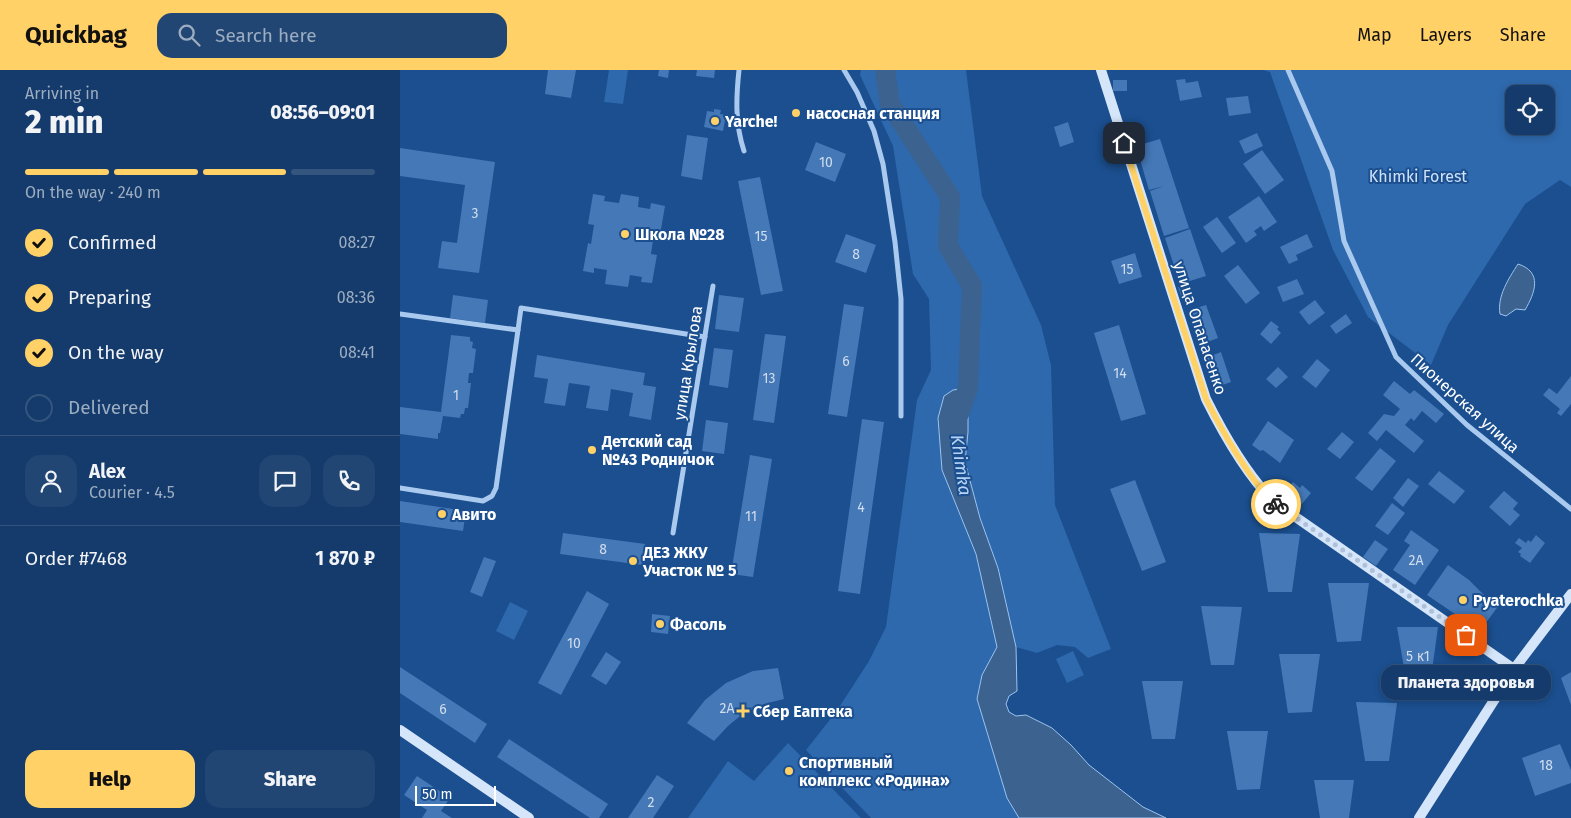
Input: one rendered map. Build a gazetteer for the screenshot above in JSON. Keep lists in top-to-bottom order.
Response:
{
  "streets": {
    "street": ["улица Опанасенко", "улица Крылова", "Пионерская улица"]
  },
  "water": ["Khimka"],
  "parks": ["Khimki Forest"],
  "places": {
    "other": [
      "насосная станция",
      "Yarche!",
      "Школа №28",
      "Детский сад №43 Родничок",
      "Авито",
      "ДЕЗ ЖКУ Участок № 5",
      "Pyaterochka",
      "Фасоль",
      "Планета здоровья",
      "Спортивный комплекс «Родина»"
    ],
    "health": ["Сбер Еаптека"]
  },
  "house_numbers": [
    "10",
    "3",
    "15",
    "8",
    "15",
    "6",
    "14",
    "13",
    "1",
    "4",
    "11",
    "8",
    "2А",
    "10",
    "5 к1",
    "2А",
    "6",
    "18",
    "2"
  ],
  "scale_bar": "50 m",
  "page": {
    "header": "Quickbag",
    "search": "Search here",
    "nav": ["Map", "Layers", "Share"],
    "heading": ["2 min", "Arriving in", "08:56–09:01"],
    "panel": [
      "Alex",
      "Courier · 4.5",
      "Order #7468",
      "1 870 ₽"
    ],
    "bar": "On the way · 240 m",
    "list": [
      ["Confirmed", "08:27"],
      ["Preparing", "08:36"],
      ["On the way", "08:41"],
      "Delivered"
    ],
    "bubble": "Планета здоровья",
    "buttons": ["Help", "Share"],
    "scale": "50 m"
  }
}
